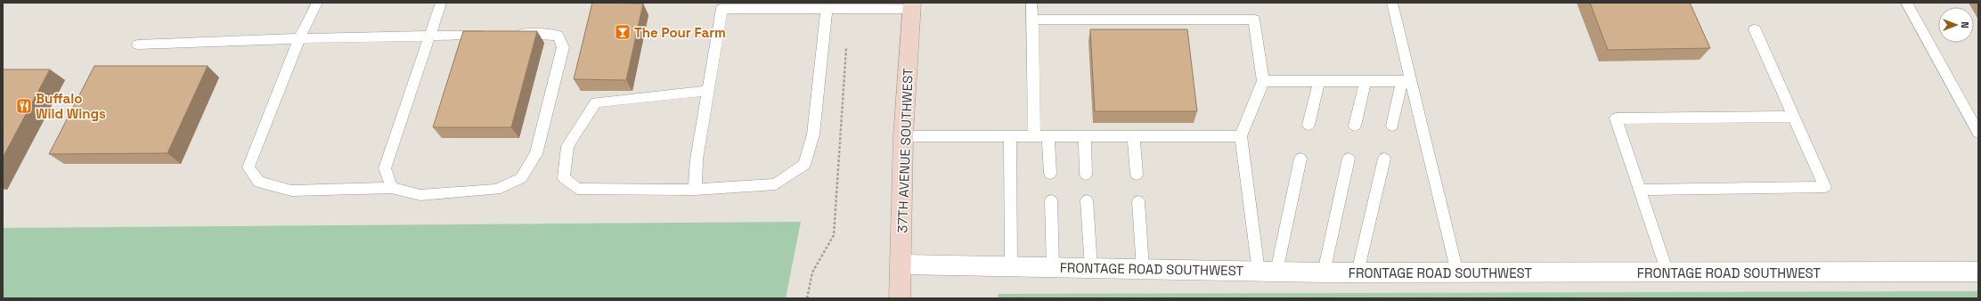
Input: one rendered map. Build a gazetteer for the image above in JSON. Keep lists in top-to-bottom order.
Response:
{
  "streets": {
    "main road": ["37TH AVENUE SOUTHWEST"],
    "street": ["FRONTAGE ROAD SOUTHWEST"]
  },
  "crossings": [
    ["37TH AVENUE SOUTHWEST", "FRONTAGE ROAD SOUTHWEST"]
  ],
  "places": {
    "bar": ["The Pour Farm"],
    "restaurant": ["Buffalo Wild Wings"]
  },
  "north": "right"
}
